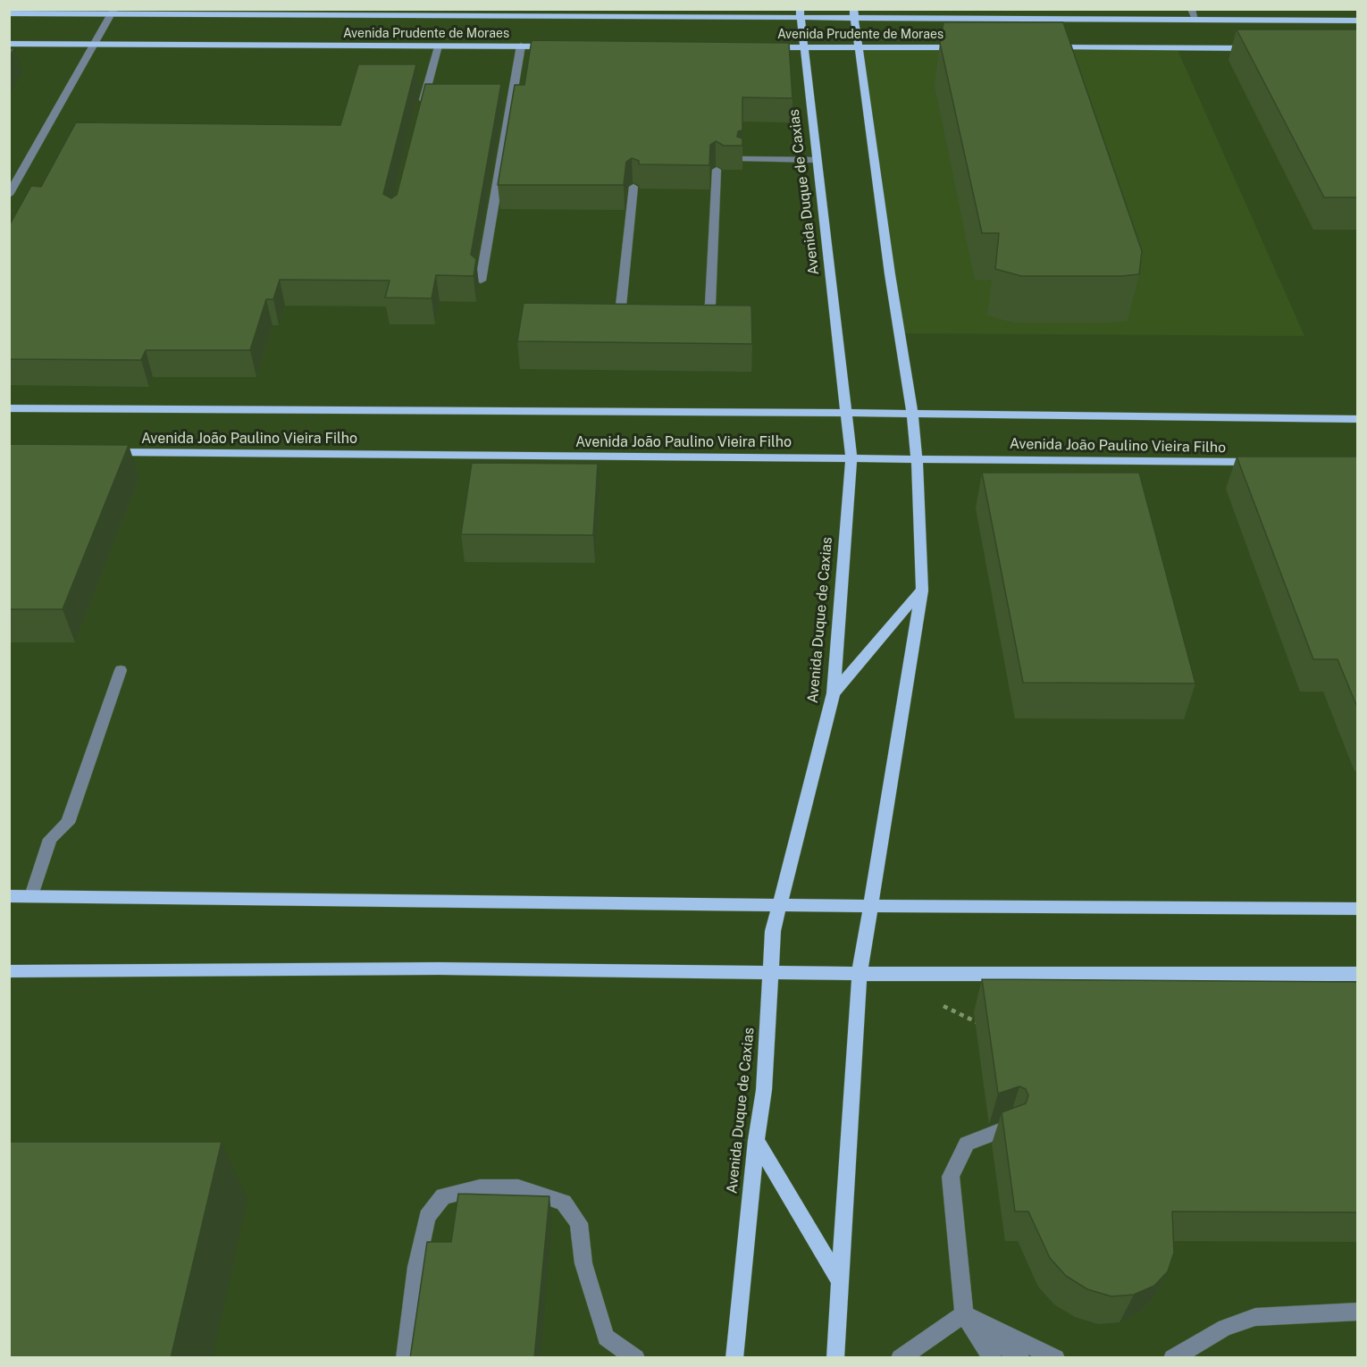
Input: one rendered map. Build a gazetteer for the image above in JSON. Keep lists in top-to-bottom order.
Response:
{
  "streets": {
    "main road": ["Avenida Prudente de Moraes", "Avenida Duque de Caxias", "Avenida João Paulino Vieira Filho"]
  },
  "crossings": [
    ["Avenida Prudente de Moraes", "Avenida Duque de Caxias"],
    ["Avenida Duque de Caxias", "Avenida João Paulino Vieira Filho"]
  ]
}
